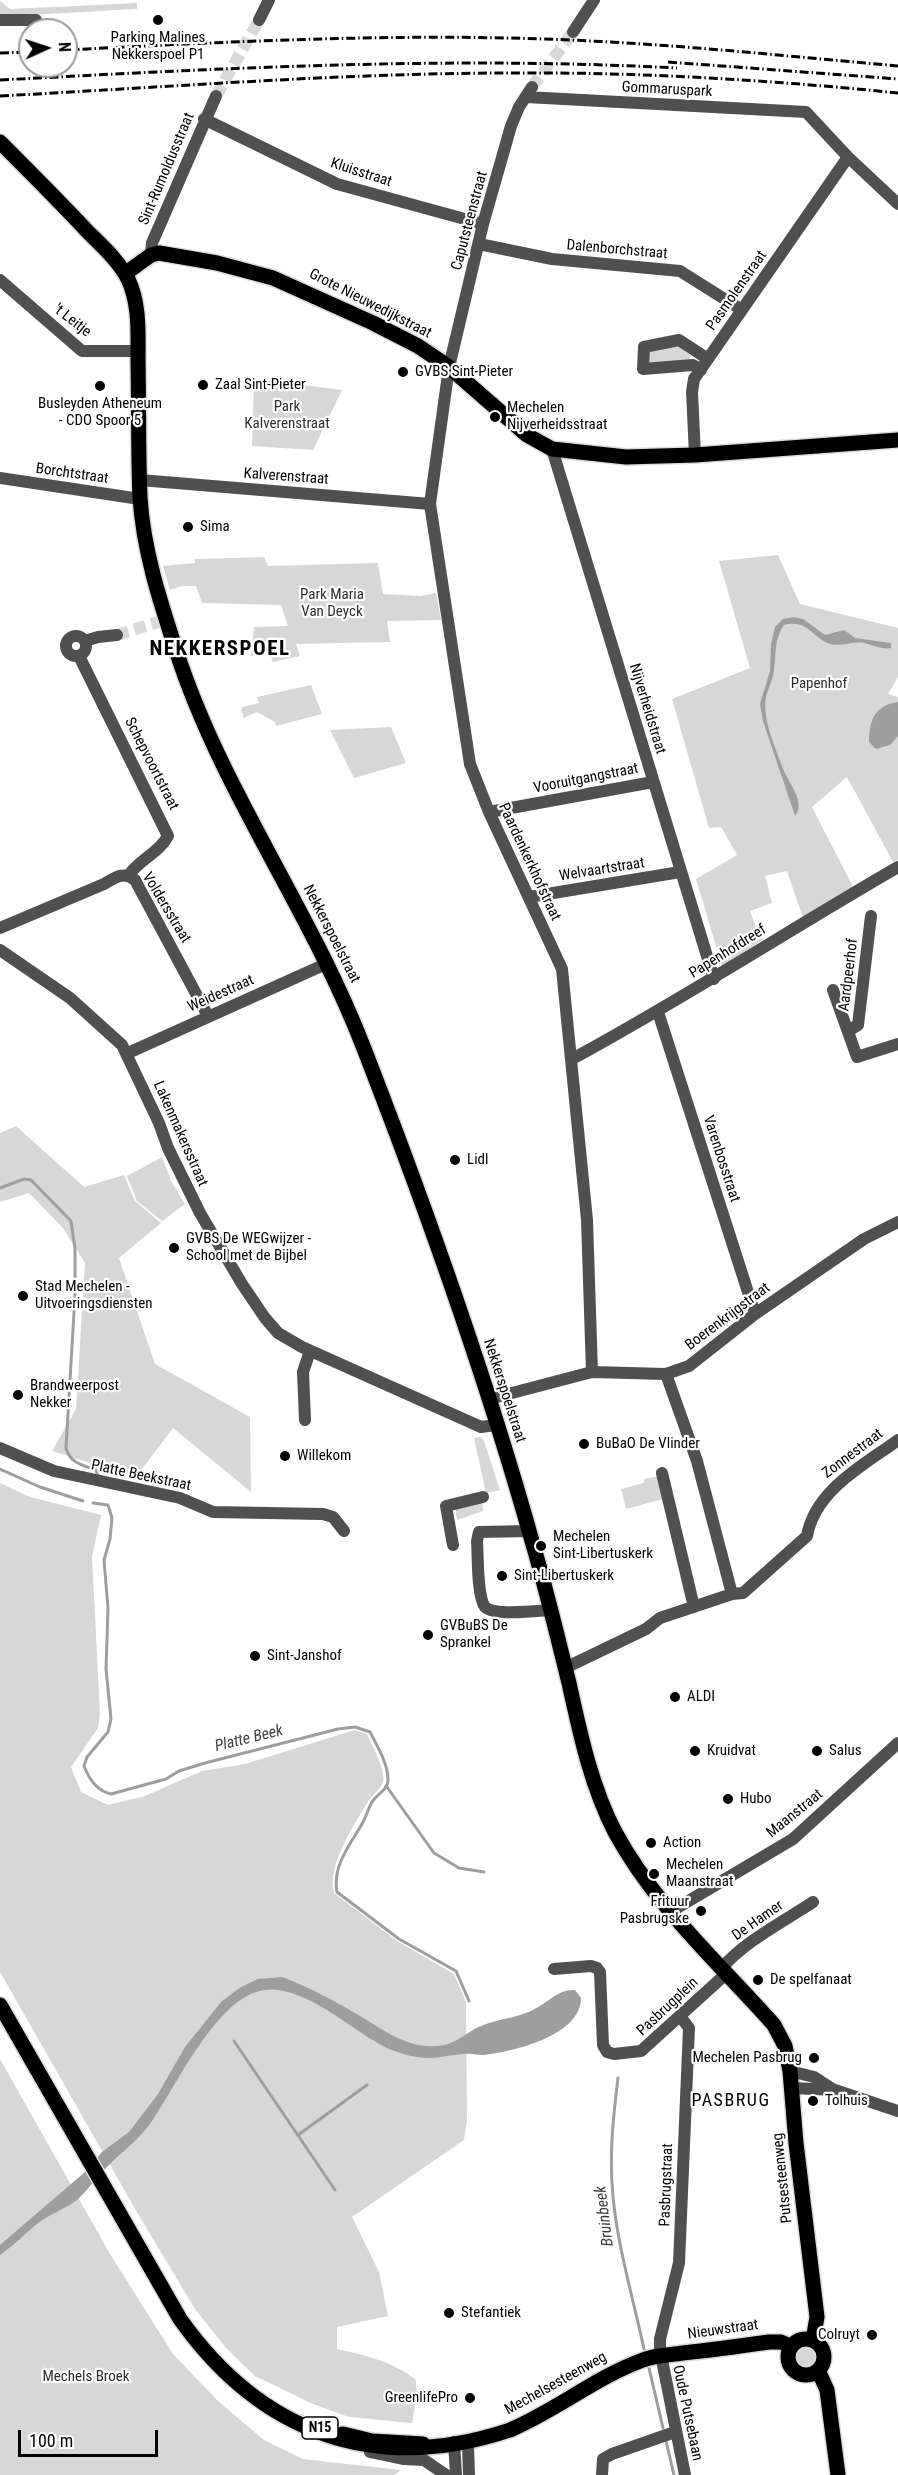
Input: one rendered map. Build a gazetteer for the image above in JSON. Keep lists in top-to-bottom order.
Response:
{
  "streets": {
    "main road": [
      "Grote Nieuwedijkstraat",
      "Nekkerspoelstraat",
      "Putsesteenweg",
      "Nieuwstraat",
      "Mechelsesteenweg",
      "N15"
    ],
    "street": [
      "Gommaruspark",
      "Sint-Rumoldusstraat",
      "Kluisstraat",
      "Caputsteenstraat",
      "Dalenborchstraat",
      "Pasmolenstraat",
      "'t Leitje",
      "Borchtstraat",
      "Kalverenstraat",
      "Nijverheidstraat",
      "Schepvoortstraat",
      "Vooruitgangstraat",
      "Paardenkerkhofstraat",
      "Welvaartstraat",
      "Voldersstraat",
      "Papenhofdreef",
      "Aardpeerhof",
      "Weidestraat",
      "Lakenmakersstraat",
      "Varenbosstraat",
      "Boerenkrijgstraat",
      "Zonnestraat",
      "Platte Beekstraat",
      "Maanstraat",
      "De Hamer",
      "Pasbrugplein",
      "Pasbrugstraat",
      "Oude Putsebaan"
    ]
  },
  "crossings": [
    ["Gommaruspark", "Caputsteenstraat"],
    ["Gommaruspark", "Pasmolenstraat"],
    ["Sint-Rumoldusstraat", "Kluisstraat"],
    ["Sint-Rumoldusstraat", "Grote Nieuwedijkstraat"],
    ["Kluisstraat", "Caputsteenstraat"],
    ["Caputsteenstraat", "Dalenborchstraat"],
    ["Caputsteenstraat", "Grote Nieuwedijkstraat"],
    ["Caputsteenstraat", "Paardenkerkhofstraat"],
    ["Dalenborchstraat", "Pasmolenstraat"],
    ["Pasmolenstraat", "Grote Nieuwedijkstraat"],
    ["Grote Nieuwedijkstraat", "Nijverheidstraat"],
    ["Grote Nieuwedijkstraat", "Paardenkerkhofstraat"],
    ["'t Leitje", "Nekkerspoelstraat"],
    ["Borchtstraat", "Nekkerspoelstraat"],
    ["Kalverenstraat", "Paardenkerkhofstraat"],
    ["Kalverenstraat", "Nekkerspoelstraat"],
    ["Nijverheidstraat", "Vooruitgangstraat"],
    ["Nijverheidstraat", "Welvaartstraat"],
    ["Nijverheidstraat", "Papenhofdreef"],
    ["Schepvoortstraat", "Voldersstraat"],
    ["Vooruitgangstraat", "Paardenkerkhofstraat"],
    ["Paardenkerkhofstraat", "Welvaartstraat"],
    ["Paardenkerkhofstraat", "Papenhofdreef"],
    ["Paardenkerkhofstraat", "Boerenkrijgstraat"],
    ["Voldersstraat", "Weidestraat"],
    ["Nekkerspoelstraat", "Weidestraat"],
    ["Nekkerspoelstraat", "Lakenmakersstraat"],
    ["Nekkerspoelstraat", "Boerenkrijgstraat"],
    ["Nekkerspoelstraat", "Zonnestraat"],
    ["Nekkerspoelstraat", "Maanstraat"],
    ["Nekkerspoelstraat", "Putsesteenweg"],
    ["Papenhofdreef", "Varenbosstraat"],
    ["Weidestraat", "Lakenmakersstraat"],
    ["Varenbosstraat", "Boerenkrijgstraat"],
    ["Maanstraat", "Putsesteenweg"],
    ["De Hamer", "Pasbrugplein"],
    ["De Hamer", "Putsesteenweg"],
    ["Pasbrugplein", "Putsesteenweg"],
    ["Pasbrugplein", "Pasbrugstraat"],
    ["Putsesteenweg", "Nieuwstraat"],
    ["Putsesteenweg", "N15"],
    ["Pasbrugstraat", "Nieuwstraat"],
    ["Pasbrugstraat", "Mechelsesteenweg"],
    ["Pasbrugstraat", "Oude Putsebaan"],
    ["Nieuwstraat", "Mechelsesteenweg"],
    ["Nieuwstraat", "Oude Putsebaan"],
    ["Nieuwstraat", "N15"],
    ["Mechelsesteenweg", "Oude Putsebaan"],
    ["Mechelsesteenweg", "N15"]
  ],
  "districts": ["NEKKERSPOEL", "PASBRUG"],
  "water": ["Platte Beek", "Bruinbeek"],
  "parks": [
    "Park Kalverenstraat",
    "Park Maria Van Deyck",
    "Papenhof",
    "Mechels Broek"
  ],
  "places": [
    "Parking Malines Nekkerspoel P1",
    "GVBS Sint-Pieter",
    "Zaal Sint-Pieter",
    "Busleyden Atheneum - CDO Spoor 5",
    "Mechelen Nijverheidsstraat",
    "Sima",
    "Lidl",
    "GVBS De WEGwijzer - School met de Bijbel",
    "Stad Mechelen - Uitvoeringsdiensten",
    "Brandweerpost Nekker",
    "BuBaO De Vlinder",
    "Willekom",
    "Mechelen Sint-Libertuskerk",
    "Sint-Libertuskerk",
    "GVBuBS De Sprankel",
    "Sint-Janshof",
    "ALDI",
    "Kruidvat",
    "Salus",
    "Hubo",
    "Action",
    "Mechelen Maanstraat",
    "Frituur Pasbrugske",
    "De spelfanaat",
    "Mechelen Pasbrug",
    "Tolhuis",
    "Stefantiek",
    "Colruyt",
    "GreenlifePro"
  ],
  "scale_bar": "100 m",
  "north": "right"
}
